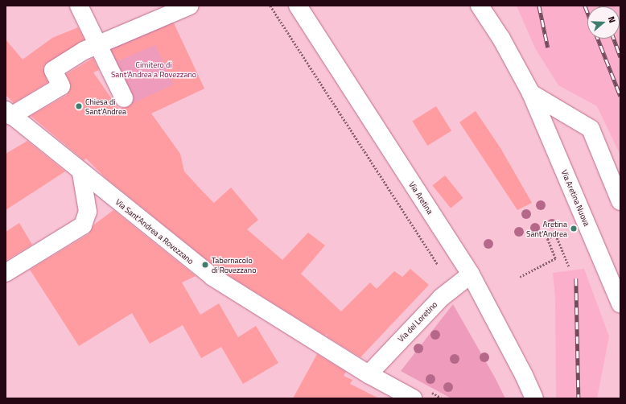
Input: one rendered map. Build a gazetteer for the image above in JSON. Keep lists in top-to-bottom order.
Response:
{
  "streets": {
    "street": [
      "Via Aretina",
      "Via Aretina Nuova",
      "Via Sant'Andrea a Rovezzano",
      "Via del Loretino"
    ]
  },
  "crossings": [
    ["Via Aretina", "Via del Loretino"],
    ["Via Sant'Andrea a Rovezzano", "Via del Loretino"]
  ],
  "parks": ["Cimitero di Sant'Andrea a Rovezzano"],
  "places": ["Chiesa di Sant'Andrea", "Aretina Sant'Andrea", "Tabernacolo di Rovezzano"],
  "north": "right"
}
